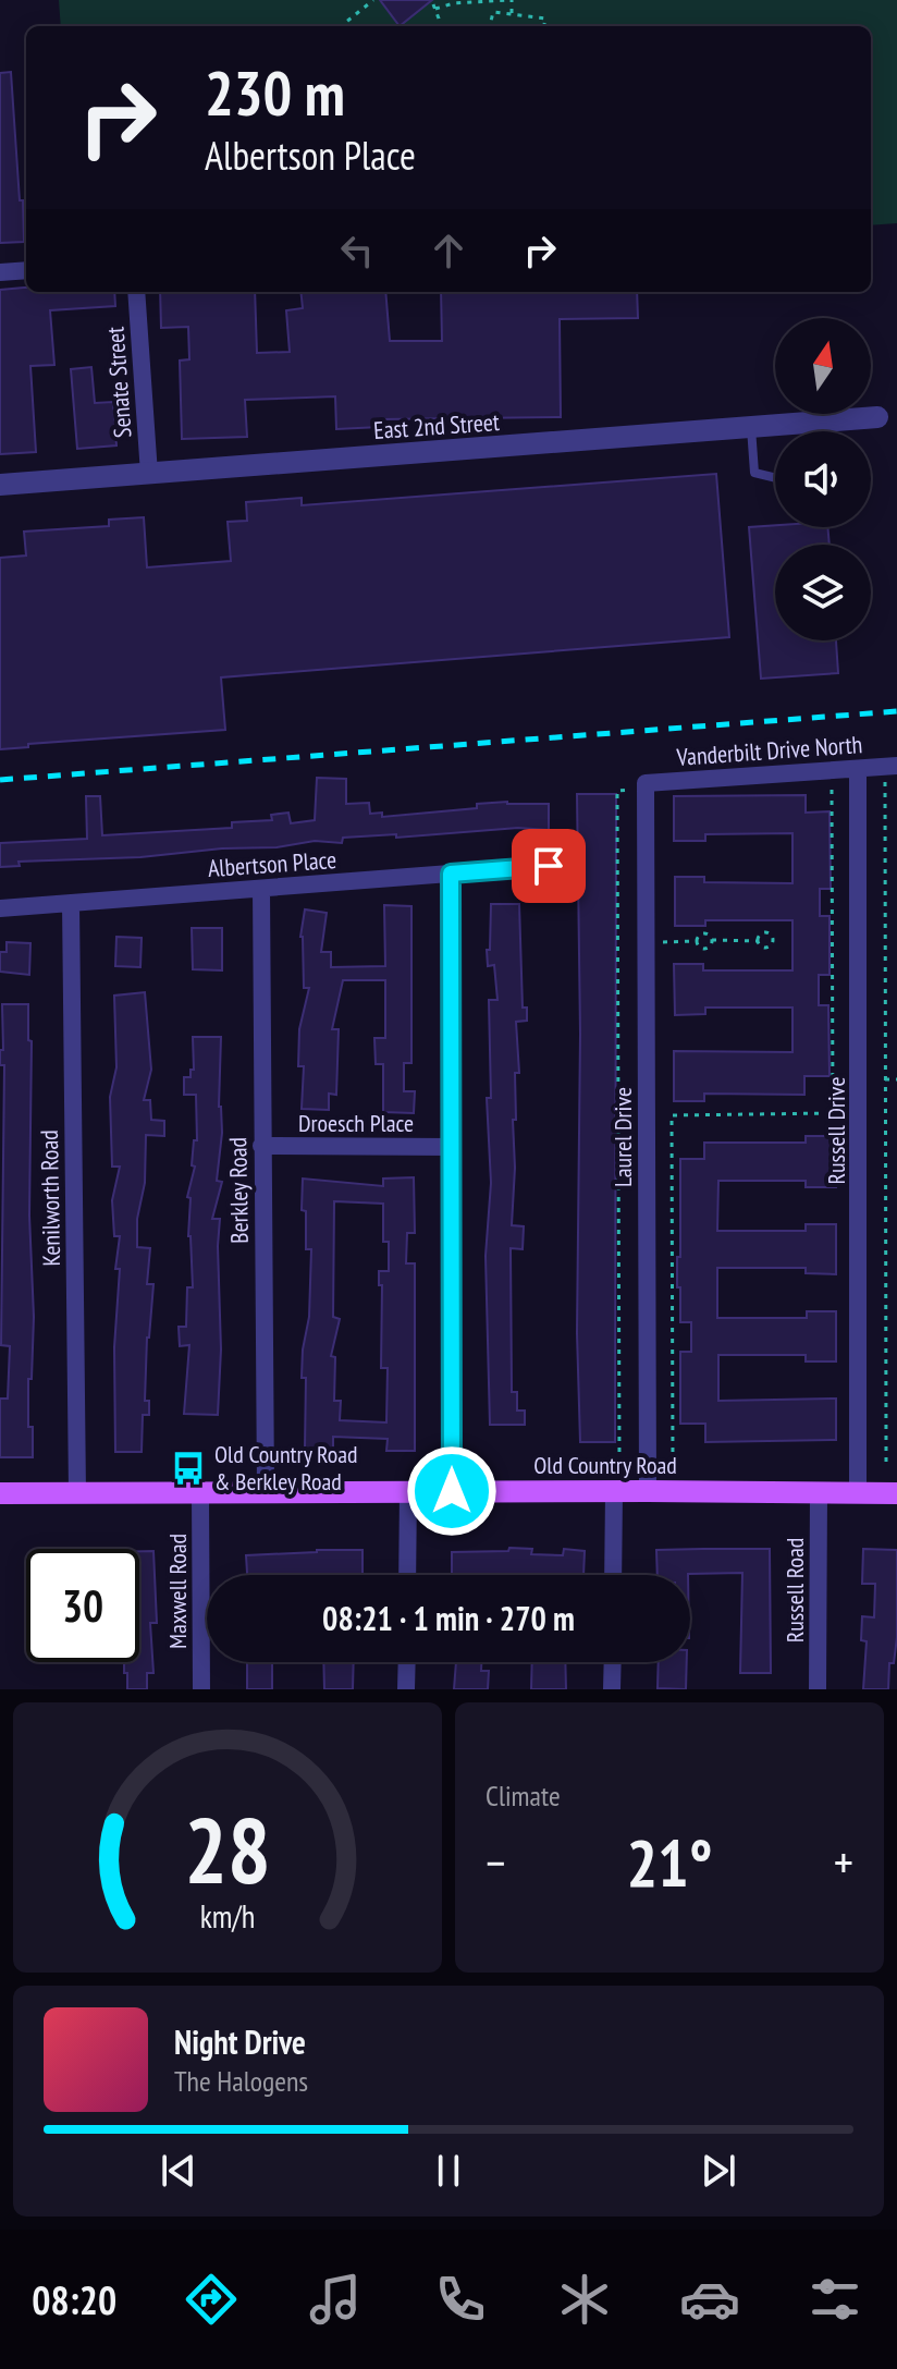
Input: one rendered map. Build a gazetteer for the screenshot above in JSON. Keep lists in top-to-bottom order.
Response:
{
  "streets": {
    "main road": ["Old Country Road"],
    "street": [
      "Senate Street",
      "East 2nd Street",
      "Vanderbilt Drive North",
      "Albertson Place",
      "Droesch Place",
      "Russell Drive",
      "Laurel Drive",
      "Berkley Road",
      "Kenilworth Road",
      "Russell Road",
      "Maxwell Road"
    ]
  },
  "crossings": [
    ["Senate Street", "East 2nd Street"],
    ["Vanderbilt Drive North", "Russell Drive"],
    ["Vanderbilt Drive North", "Laurel Drive"],
    ["Albertson Place", "Berkley Road"],
    ["Albertson Place", "Kenilworth Road"],
    ["Droesch Place", "Berkley Road"],
    ["Russell Drive", "Old Country Road"],
    ["Laurel Drive", "Old Country Road"],
    ["Berkley Road", "Old Country Road"],
    ["Kenilworth Road", "Old Country Road"],
    ["Old Country Road", "Russell Road"],
    ["Old Country Road", "Maxwell Road"]
  ],
  "places": {
    "bus stop": ["Old Country Road & Berkley Road"]
  },
  "north": "top",
  "page": {
    "turn": ["230 m", "Albertson Place"],
    "limit": "30",
    "trip": "08:21 · 1 min · 270 m",
    "tile": "Climate",
    "heat": ["−", "21°", "+"],
    "song": ["Night Drive", "The Halogens"],
    "tabs": "08:20",
    "gauge": ["28", "km/h"]
  }
}
